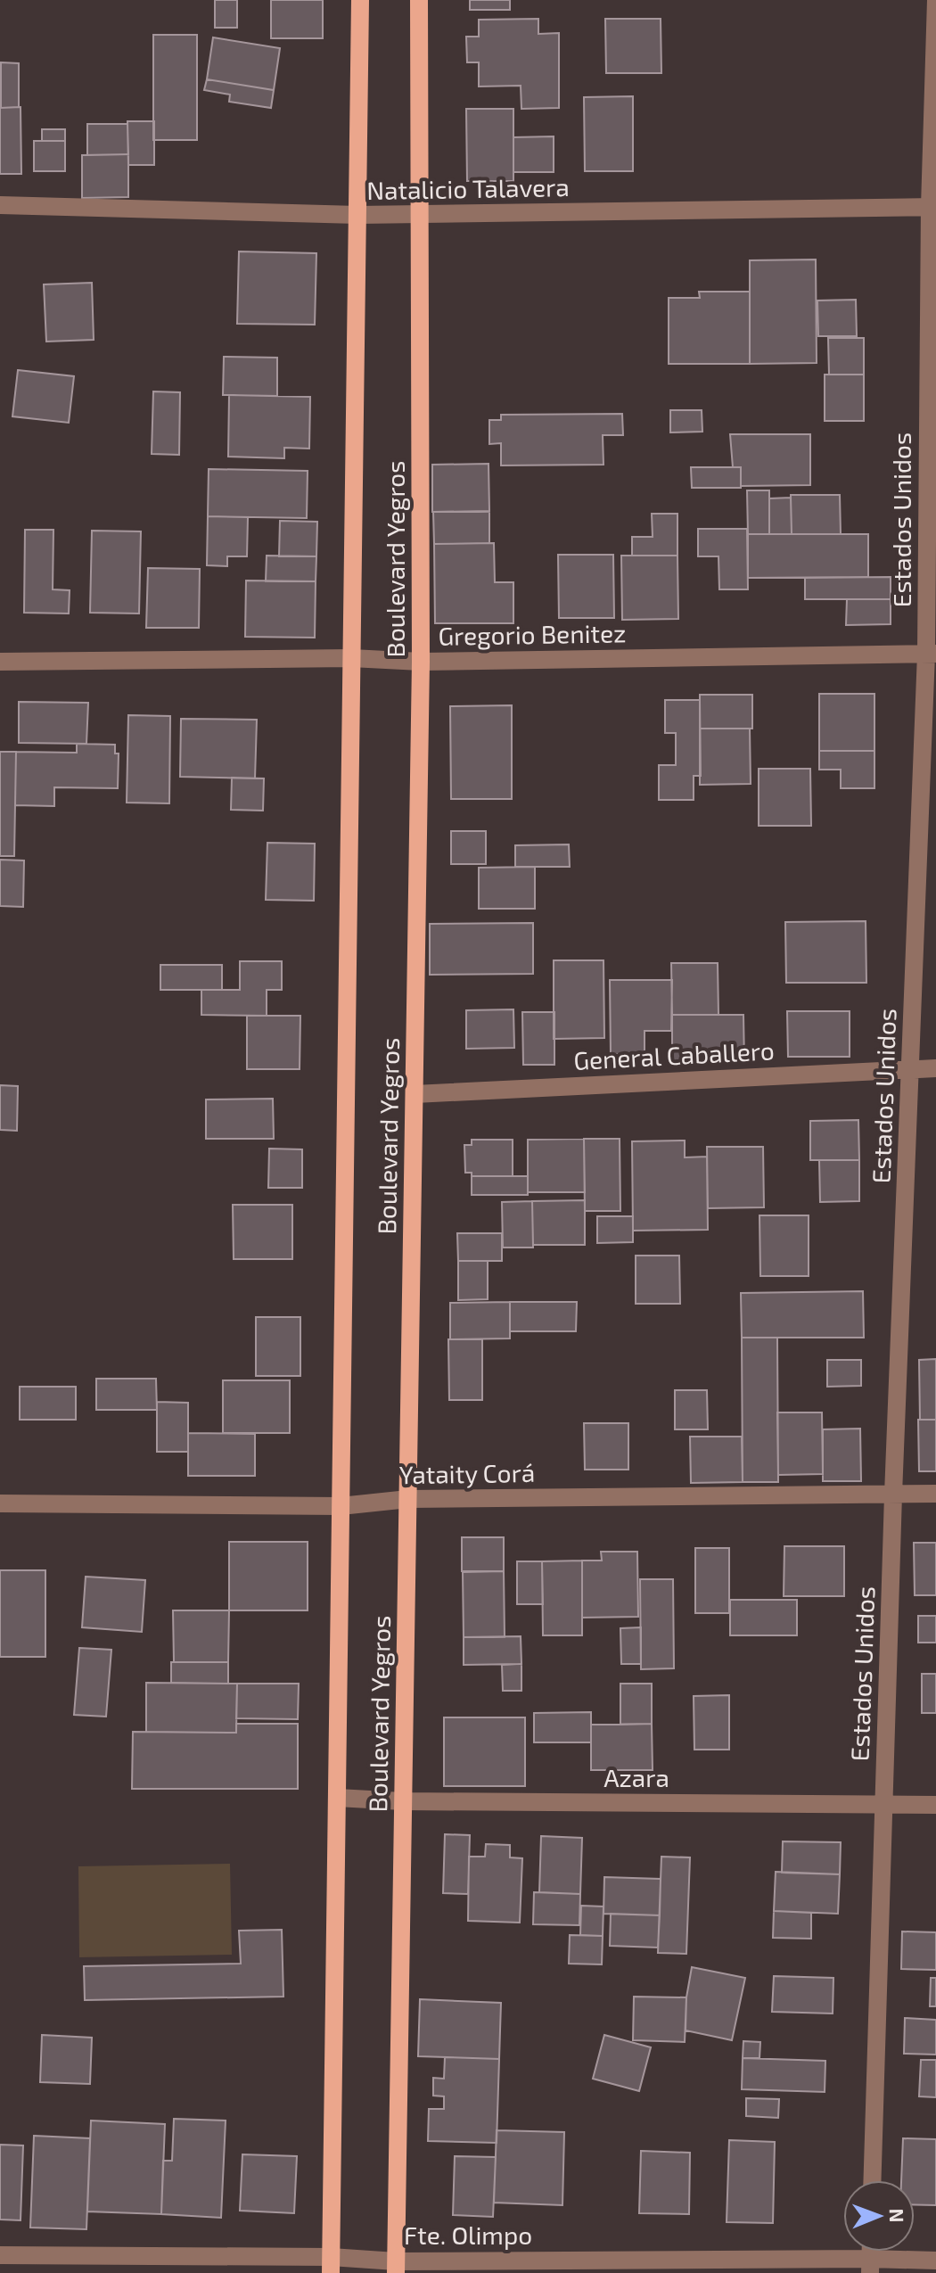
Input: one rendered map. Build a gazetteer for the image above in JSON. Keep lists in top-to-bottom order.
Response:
{
  "streets": {
    "main road": ["Boulevard Yegros"],
    "street": [
      "Natalicio Talavera",
      "Estados Unidos",
      "Gregorio Benitez",
      "General Caballero",
      "Yataity Corá",
      "Azara",
      "Fte. Olimpo"
    ]
  },
  "crossings": [
    ["Natalicio Talavera", "Estados Unidos"],
    ["Natalicio Talavera", "Boulevard Yegros"],
    ["Estados Unidos", "Gregorio Benitez"],
    ["Estados Unidos", "General Caballero"],
    ["Estados Unidos", "Yataity Corá"],
    ["Estados Unidos", "Azara"],
    ["Boulevard Yegros", "Gregorio Benitez"],
    ["Boulevard Yegros", "General Caballero"],
    ["Boulevard Yegros", "Yataity Corá"],
    ["Boulevard Yegros", "Azara"],
    ["Boulevard Yegros", "Fte. Olimpo"]
  ],
  "north": "right"
}
